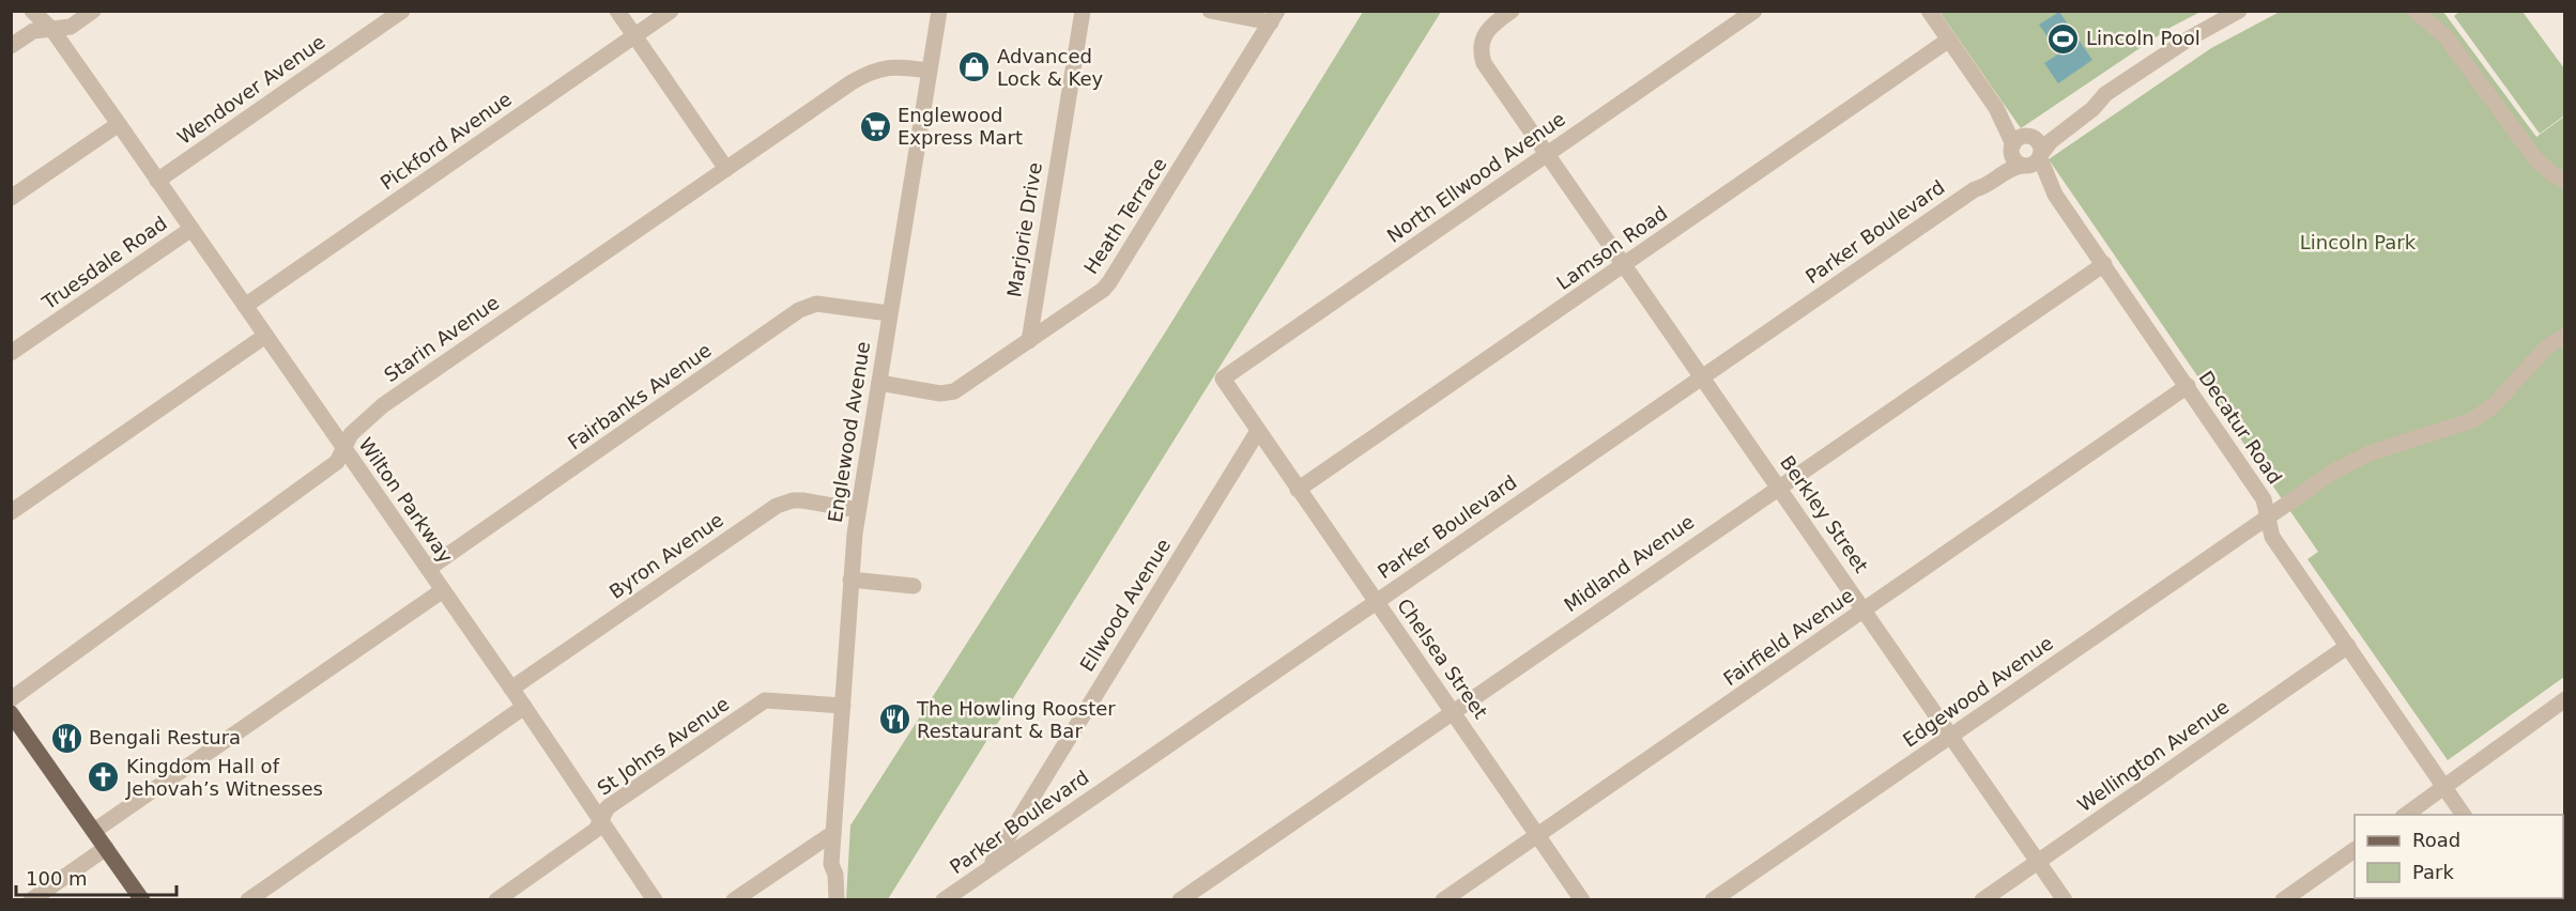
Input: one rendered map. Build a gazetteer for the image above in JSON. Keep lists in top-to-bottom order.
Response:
{
  "streets": {
    "street": [
      "Wendover Avenue",
      "Pickford Avenue",
      "North Ellwood Avenue",
      "Heath Terrace",
      "Marjorie Drive",
      "Parker Boulevard",
      "Lamson Road",
      "Truesdale Road",
      "Starin Avenue",
      "Fairbanks Avenue",
      "Decatur Road",
      "Englewood Avenue",
      "Wilton Parkway",
      "Berkley Street",
      "Byron Avenue",
      "Midland Avenue",
      "Ellwood Avenue",
      "Fairfield Avenue",
      "Chelsea Street",
      "Edgewood Avenue",
      "St Johns Avenue",
      "Wellington Avenue"
    ]
  },
  "crossings": [
    ["Pickford Avenue", "Wilton Parkway"],
    ["North Ellwood Avenue", "Berkley Street"],
    ["North Ellwood Avenue", "Chelsea Street"],
    ["Heath Terrace", "Marjorie Drive"],
    ["Heath Terrace", "Englewood Avenue"],
    ["Parker Boulevard", "Decatur Road"],
    ["Parker Boulevard", "Berkley Street"],
    ["Parker Boulevard", "Ellwood Avenue"],
    ["Parker Boulevard", "Chelsea Street"],
    ["Lamson Road", "Berkley Street"],
    ["Lamson Road", "Chelsea Street"],
    ["Starin Avenue", "Englewood Avenue"],
    ["Starin Avenue", "Wilton Parkway"],
    ["Fairbanks Avenue", "Englewood Avenue"],
    ["Fairbanks Avenue", "Wilton Parkway"],
    ["Decatur Road", "Midland Avenue"],
    ["Decatur Road", "Fairfield Avenue"],
    ["Decatur Road", "Edgewood Avenue"],
    ["Decatur Road", "Wellington Avenue"],
    ["Englewood Avenue", "Byron Avenue"],
    ["Englewood Avenue", "St Johns Avenue"],
    ["Wilton Parkway", "Byron Avenue"],
    ["Berkley Street", "Midland Avenue"],
    ["Berkley Street", "Fairfield Avenue"],
    ["Berkley Street", "Edgewood Avenue"],
    ["Berkley Street", "Wellington Avenue"],
    ["Midland Avenue", "Chelsea Street"],
    ["Ellwood Avenue", "Chelsea Street"],
    ["Fairfield Avenue", "Chelsea Street"]
  ],
  "parks": ["Lincoln Park"],
  "places": {
    "sports": ["Lincoln Pool"],
    "shop": ["Advanced Lock & Key"],
    "supermarket": ["Englewood Express Mart"],
    "restaurant": ["The Howling Rooster Restaurant & Bar", "Bengali Restura"],
    "church": ["Kingdom Hall of Jehovah’s Witnesses"]
  },
  "legend": ["Road", "Park"],
  "scale_bar": "100 m"
}
